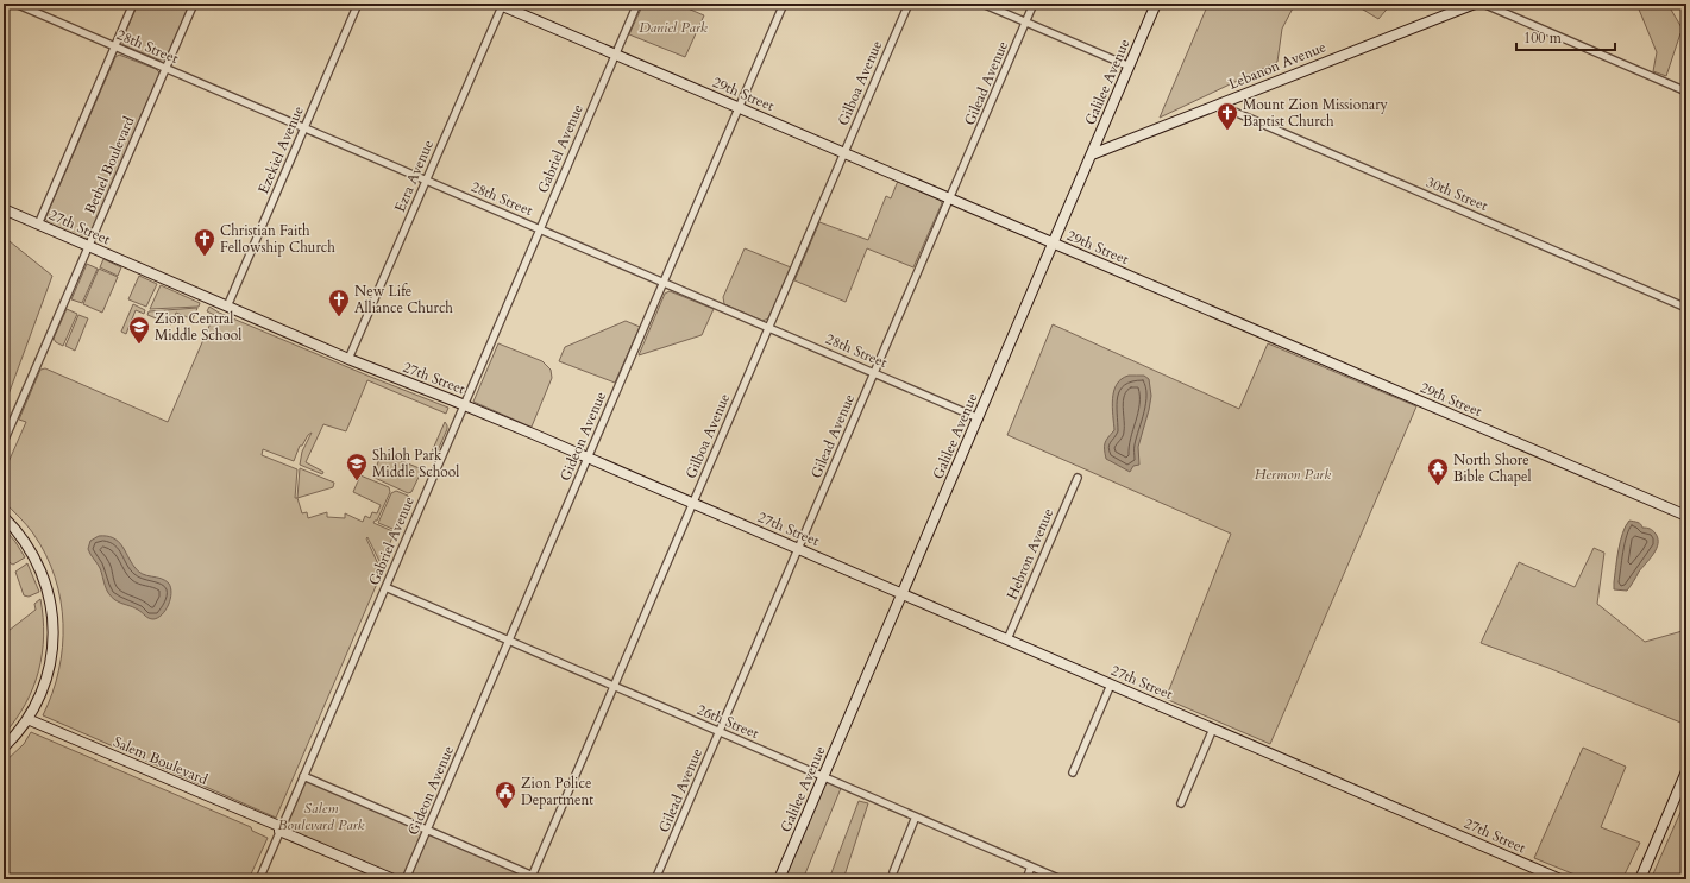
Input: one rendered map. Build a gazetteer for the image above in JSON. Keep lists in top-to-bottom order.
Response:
{
  "streets": {
    "street": [
      "28th Street",
      "Lebanon Avenue",
      "Galilee Avenue",
      "Gilboa Avenue",
      "Gilead Avenue",
      "29th Street",
      "Gabriel Avenue",
      "Ezekiel Avenue",
      "Bethel Boulevard",
      "Ezra Avenue",
      "30th Street",
      "27th Street",
      "Gideon Avenue",
      "Hebron Avenue",
      "26th Street",
      "Salem Boulevard"
    ]
  },
  "crossings": [
    ["28th Street", "Galilee Avenue"],
    ["28th Street", "Gilboa Avenue"],
    ["28th Street", "Gilead Avenue"],
    ["28th Street", "Gabriel Avenue"],
    ["28th Street", "Ezekiel Avenue"],
    ["28th Street", "Bethel Boulevard"],
    ["28th Street", "Ezra Avenue"],
    ["28th Street", "Gideon Avenue"],
    ["Lebanon Avenue", "Galilee Avenue"],
    ["Lebanon Avenue", "30th Street"],
    ["Galilee Avenue", "29th Street"],
    ["Galilee Avenue", "27th Street"],
    ["Galilee Avenue", "26th Street"],
    ["Gilboa Avenue", "29th Street"],
    ["Gilboa Avenue", "27th Street"],
    ["Gilboa Avenue", "26th Street"],
    ["Gilead Avenue", "29th Street"],
    ["Gilead Avenue", "27th Street"],
    ["Gilead Avenue", "26th Street"],
    ["29th Street", "Gabriel Avenue"],
    ["29th Street", "Ezra Avenue"],
    ["29th Street", "Gideon Avenue"],
    ["Gabriel Avenue", "27th Street"],
    ["Gabriel Avenue", "26th Street"],
    ["Gabriel Avenue", "Salem Boulevard"],
    ["Ezekiel Avenue", "27th Street"],
    ["Bethel Boulevard", "27th Street"],
    ["Ezra Avenue", "27th Street"],
    ["27th Street", "Gideon Avenue"],
    ["27th Street", "Hebron Avenue"],
    ["Gideon Avenue", "26th Street"]
  ],
  "parks": ["Daniel Park", "Hermon Park", "Salem Boulevard Park"],
  "places": {
    "church": ["Mount Zion Missionary Baptist Church", "Christian Faith Fellowship Church", "New Life Alliance Church"],
    "school or university": ["Zion Central Middle School", "Shiloh Park Middle School"],
    "temple": ["North Shore Bible Chapel"],
    "public building": ["Zion Police Department"]
  },
  "scale_bar": "100 m"
}
